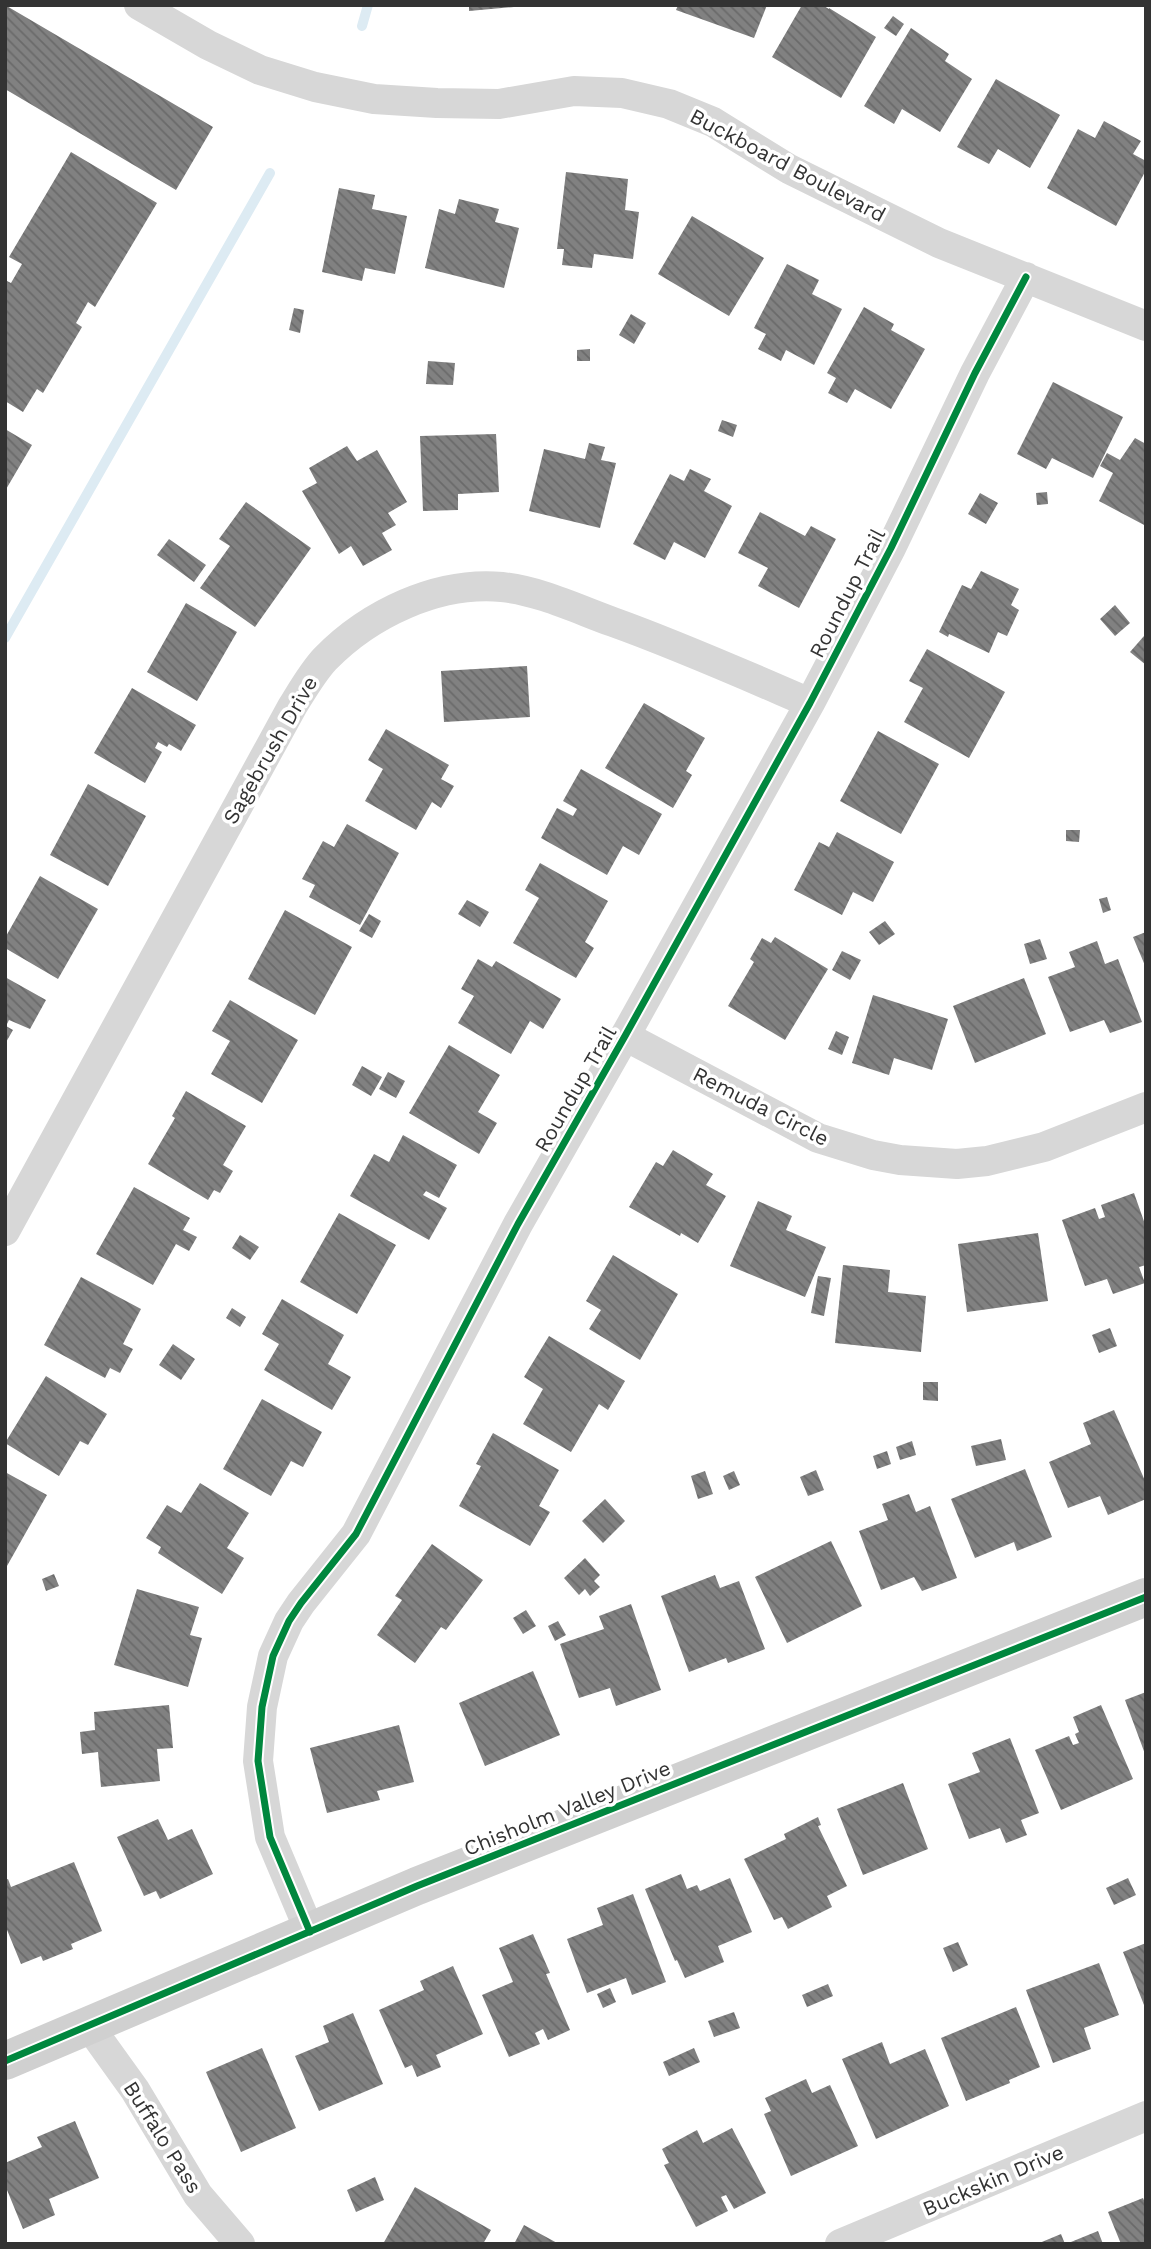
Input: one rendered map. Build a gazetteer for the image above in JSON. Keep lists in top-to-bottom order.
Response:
{
  "streets": {
    "street": [
      "Buckboard Boulevard",
      "Roundup Trail",
      "Sagebrush Drive",
      "Remuda Circle",
      "Chisholm Valley Drive",
      "Buffalo Pass",
      "Buckskin Drive"
    ]
  },
  "crossings": [
    ["Buckboard Boulevard", "Roundup Trail"],
    ["Roundup Trail", "Sagebrush Drive"],
    ["Roundup Trail", "Remuda Circle"],
    ["Roundup Trail", "Chisholm Valley Drive"],
    ["Chisholm Valley Drive", "Buffalo Pass"]
  ]
}
